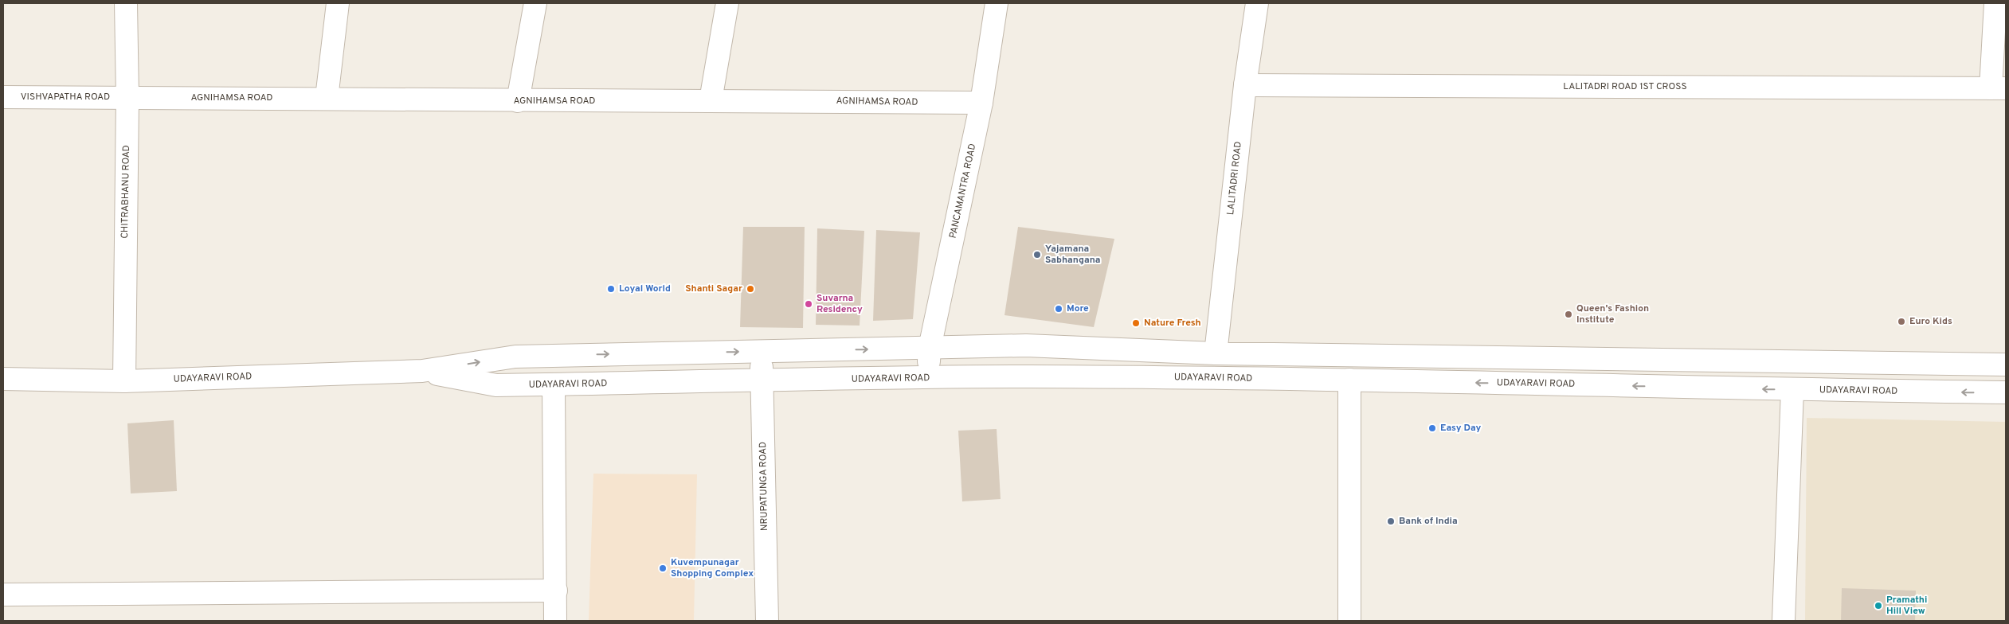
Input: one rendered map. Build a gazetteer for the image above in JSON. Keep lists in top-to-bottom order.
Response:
{
  "streets": {
    "street": [
      "LALITADRI ROAD 1ST CROSS",
      "VISHVAPATHA ROAD",
      "AGNIHAMSA ROAD",
      "LALITADRI ROAD",
      "PANCAMANTRA ROAD",
      "CHITRABHANU ROAD",
      "UDAYARAVI ROAD",
      "NRUPATUNGA ROAD"
    ]
  },
  "crossings": [
    ["LALITADRI ROAD 1ST CROSS", "LALITADRI ROAD"],
    ["VISHVAPATHA ROAD", "AGNIHAMSA ROAD"],
    ["VISHVAPATHA ROAD", "CHITRABHANU ROAD"],
    ["AGNIHAMSA ROAD", "PANCAMANTRA ROAD"],
    ["AGNIHAMSA ROAD", "CHITRABHANU ROAD"],
    ["LALITADRI ROAD", "UDAYARAVI ROAD"],
    ["PANCAMANTRA ROAD", "UDAYARAVI ROAD"],
    ["CHITRABHANU ROAD", "UDAYARAVI ROAD"],
    ["UDAYARAVI ROAD", "NRUPATUNGA ROAD"]
  ],
  "places": [
    "Yajamana Sabhangana",
    "Loyal World",
    "Shanti Sagar",
    "Suvarna Residency",
    "More",
    "Queen's Fashion Institute",
    "Euro Kids",
    "Nature Fresh",
    "Easy Day",
    "Bank of India",
    "Kuvempunagar Shopping Complex",
    "Pramathi Hill View"
  ]
}
